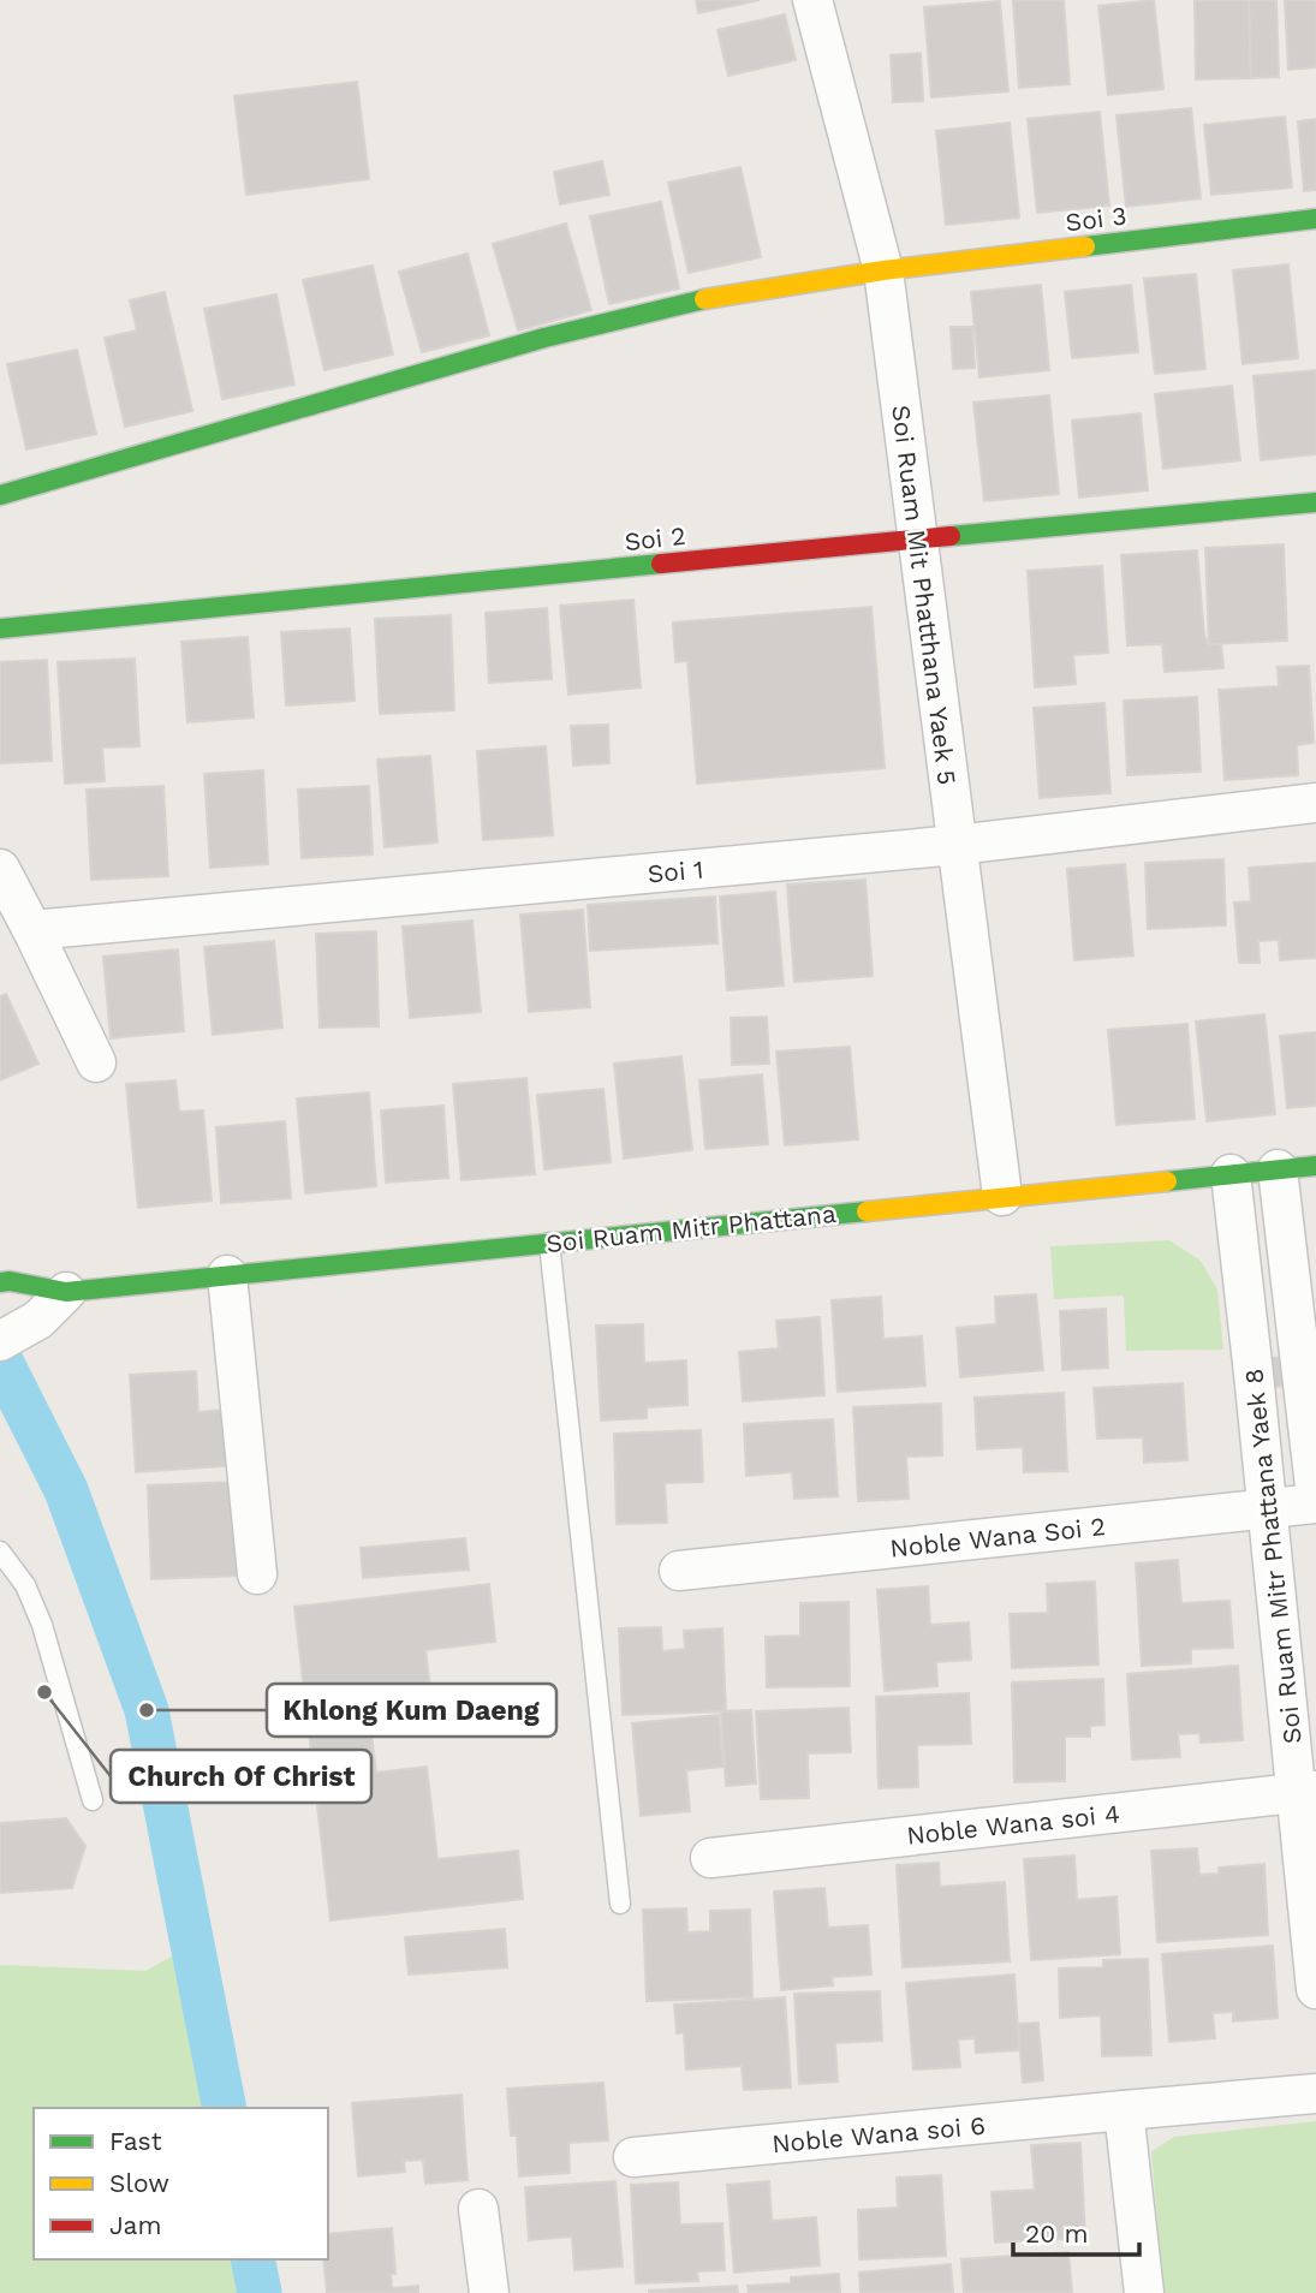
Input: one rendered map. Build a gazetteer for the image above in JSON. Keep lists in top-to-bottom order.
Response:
{
  "streets": {
    "street": [
      "Soi 3",
      "Soi 2",
      "Soi Ruam Mit Phatthana Yaek 5",
      "Soi 1",
      "Soi Ruam Mitr Phattana",
      "Noble Wana Soi 2",
      "Soi Ruam Mitr Phattana Yaek 8",
      "Noble Wana soi 4",
      "Noble Wana soi 6"
    ]
  },
  "crossings": [
    ["Soi 3", "Soi Ruam Mit Phatthana Yaek 5"],
    ["Soi 2", "Soi Ruam Mit Phatthana Yaek 5"],
    ["Soi Ruam Mit Phatthana Yaek 5", "Soi 1"],
    ["Soi Ruam Mit Phatthana Yaek 5", "Soi Ruam Mitr Phattana"],
    ["Soi Ruam Mitr Phattana", "Soi Ruam Mitr Phattana Yaek 8"],
    ["Noble Wana Soi 2", "Soi Ruam Mitr Phattana Yaek 8"],
    ["Soi Ruam Mitr Phattana Yaek 8", "Noble Wana soi 4"]
  ],
  "places": ["Church Of Christ", "Khlong Kum Daeng"],
  "legend": ["Fast", "Slow", "Jam"],
  "scale_bar": "20 m"
}
